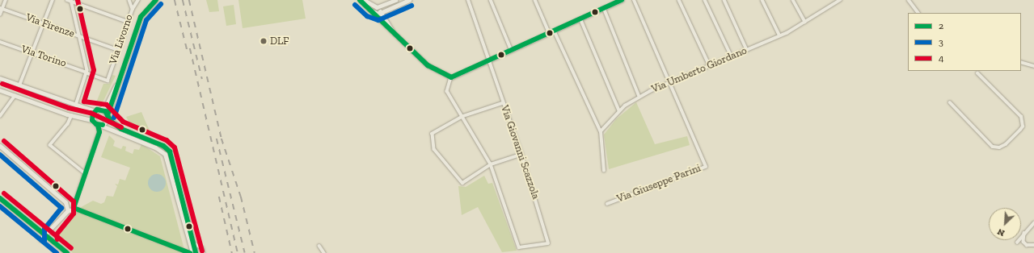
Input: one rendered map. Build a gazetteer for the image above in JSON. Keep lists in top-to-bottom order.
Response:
{
  "streets": {
    "street": [
      "Via Firenze",
      "Via Livorno",
      "Via Torino",
      "Via Umberto Giordano",
      "Via Giovanni Scazzola",
      "Via Giuseppe Parini"
    ]
  },
  "crossings": [
    ["Via Firenze", "Via Livorno"],
    ["Via Livorno", "Via Torino"],
    ["Via Umberto Giordano", "Via Giuseppe Parini"]
  ],
  "places": ["DLF"],
  "lines": ["transit line 2", "transit line 4", "transit line 3"],
  "legend": ["2", "3", "4"],
  "north": "bottom left"
}
